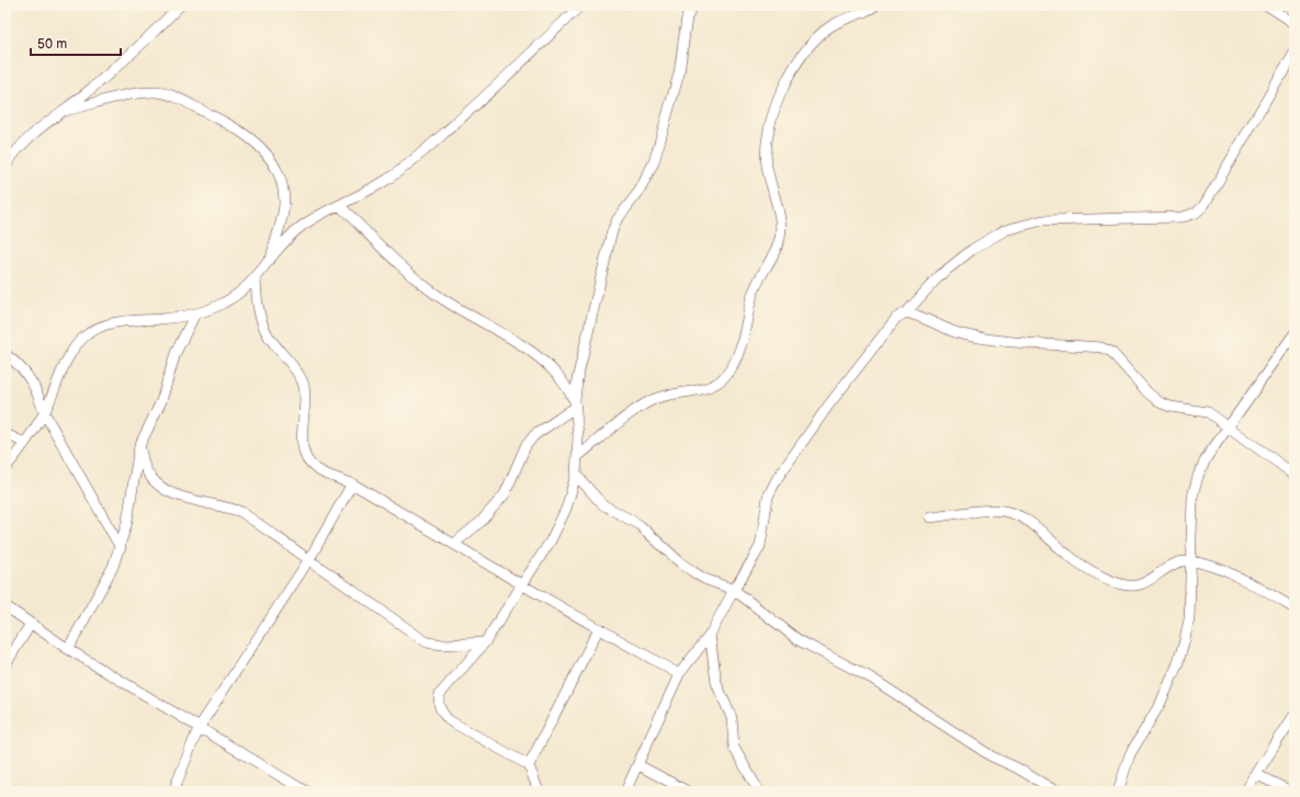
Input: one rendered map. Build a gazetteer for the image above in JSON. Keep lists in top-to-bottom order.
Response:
{
  "scale_bar": "50 m"
}
